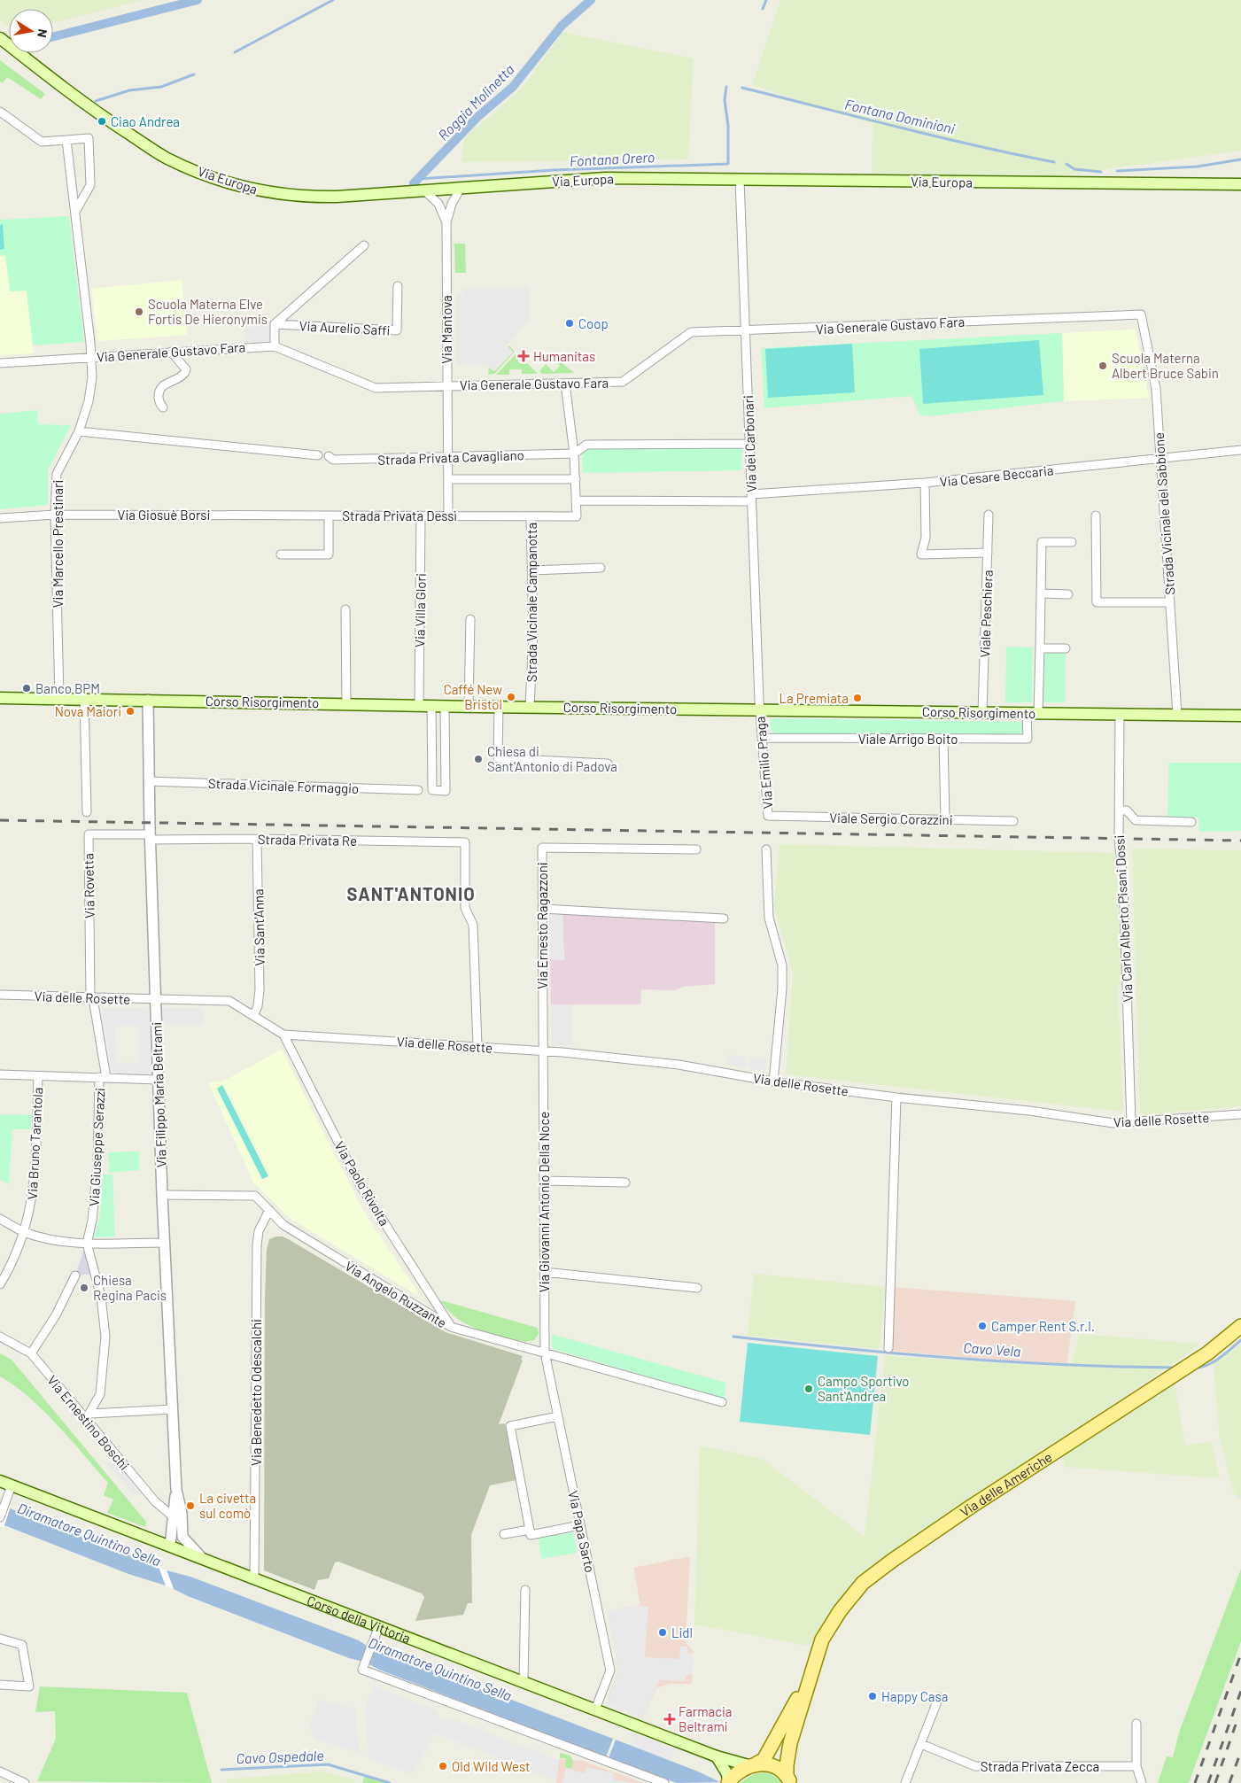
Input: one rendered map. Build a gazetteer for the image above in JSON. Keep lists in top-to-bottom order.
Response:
{
  "streets": {
    "main road": [
      "Via Europa",
      "Corso Risorgimento",
      "Via delle Americhe",
      "Corso della Vittoria"
    ],
    "street": [
      "Via Generale Gustavo Fara",
      "Via Aurelio Saffi",
      "Via Mantova",
      "Via dei Carbonari",
      "Strada Privata Cavagliano",
      "Via Cesare Beccaria",
      "Strada Vicinale del Sabbione",
      "Via Giosuè Borsi",
      "Strada Privata Dessì",
      "Via Marcello Prestinari",
      "Strada Vicinale Campanotta",
      "Via Villa Glori",
      "Viale Peschiera",
      "Viale Arrigo Boito",
      "Via Emilio Praga",
      "Strada Vicinale Formaggio",
      "Viale Sergio Corazzini",
      "Strada Privata Re",
      "Via Rovetta",
      "Via Carlo Alberto Pisani Dossi",
      "Via Ernesto Ragazzoni",
      "Via Sant'Anna",
      "Via delle Rosette",
      "Via Filippo Maria Beltrami",
      "Via Bruno Tarantola",
      "Via Giuseppe Serazzi",
      "Via Paolo Rivolta",
      "Via Giovanni Antonio Della Noce",
      "Via Angelo Ruzzante",
      "Via Benedetto Odescalchi",
      "Via Ernestino Boschi",
      "Via Papa Sarto",
      "Strada Privata Zecca"
    ]
  },
  "crossings": [
    ["Via Europa", "Via Mantova"],
    ["Via Europa", "Via dei Carbonari"],
    ["Via Generale Gustavo Fara", "Via Mantova"],
    ["Via Generale Gustavo Fara", "Via dei Carbonari"],
    ["Via Generale Gustavo Fara", "Strada Vicinale del Sabbione"],
    ["Via Generale Gustavo Fara", "Via Marcello Prestinari"],
    ["Via Generale Gustavo Fara", "Strada Vicinale Campanotta"],
    ["Via Mantova", "Strada Privata Cavagliano"],
    ["Via Mantova", "Strada Privata Dessì"],
    ["Via dei Carbonari", "Via Cesare Beccaria"],
    ["Via dei Carbonari", "Corso Risorgimento"],
    ["Via dei Carbonari", "Via Emilio Praga"],
    ["Strada Privata Cavagliano", "Strada Vicinale Campanotta"],
    ["Via Cesare Beccaria", "Strada Vicinale del Sabbione"],
    ["Via Cesare Beccaria", "Strada Vicinale Campanotta"],
    ["Strada Vicinale del Sabbione", "Corso Risorgimento"],
    ["Via Giosuè Borsi", "Strada Privata Dessì"],
    ["Via Giosuè Borsi", "Via Marcello Prestinari"],
    ["Strada Privata Dessì", "Strada Vicinale Campanotta"],
    ["Strada Privata Dessì", "Via Villa Glori"],
    ["Via Marcello Prestinari", "Corso Risorgimento"],
    ["Strada Vicinale Campanotta", "Corso Risorgimento"],
    ["Via Villa Glori", "Corso Risorgimento"],
    ["Viale Peschiera", "Corso Risorgimento"],
    ["Corso Risorgimento", "Viale Arrigo Boito"],
    ["Corso Risorgimento", "Via Emilio Praga"],
    ["Corso Risorgimento", "Via Carlo Alberto Pisani Dossi"],
    ["Corso Risorgimento", "Via Filippo Maria Beltrami"],
    ["Viale Arrigo Boito", "Via Emilio Praga"],
    ["Via Emilio Praga", "Viale Sergio Corazzini"],
    ["Strada Vicinale Formaggio", "Via Filippo Maria Beltrami"],
    ["Strada Privata Re", "Via Rovetta"],
    ["Strada Privata Re", "Via Sant'Anna"],
    ["Strada Privata Re", "Via delle Rosette"],
    ["Strada Privata Re", "Via Filippo Maria Beltrami"],
    ["Via Rovetta", "Via delle Rosette"],
    ["Via Rovetta", "Via Filippo Maria Beltrami"],
    ["Via Rovetta", "Via Giuseppe Serazzi"],
    ["Via Carlo Alberto Pisani Dossi", "Via delle Rosette"],
    ["Via Ernesto Ragazzoni", "Via delle Rosette"],
    ["Via Ernesto Ragazzoni", "Via Giovanni Antonio Della Noce"],
    ["Via Sant'Anna", "Via delle Rosette"],
    ["Via delle Rosette", "Via Filippo Maria Beltrami"],
    ["Via delle Rosette", "Via Giuseppe Serazzi"],
    ["Via delle Rosette", "Via Paolo Rivolta"],
    ["Via delle Rosette", "Via Giovanni Antonio Della Noce"],
    ["Via Filippo Maria Beltrami", "Via Angelo Ruzzante"],
    ["Via Filippo Maria Beltrami", "Via Ernestino Boschi"],
    ["Via Filippo Maria Beltrami", "Corso della Vittoria"],
    ["Via Paolo Rivolta", "Via Angelo Ruzzante"],
    ["Via Giovanni Antonio Della Noce", "Via Angelo Ruzzante"],
    ["Via Giovanni Antonio Della Noce", "Via Papa Sarto"],
    ["Via Angelo Ruzzante", "Via Benedetto Odescalchi"],
    ["Via Angelo Ruzzante", "Via Papa Sarto"],
    ["Via Benedetto Odescalchi", "Corso della Vittoria"],
    ["Via delle Americhe", "Corso della Vittoria"],
    ["Via Papa Sarto", "Corso della Vittoria"]
  ],
  "districts": ["SANT'ANTONIO"],
  "water": [
    "Roggia Molinetta",
    "Fontana Dominioni",
    "Fontana Orero",
    "Cavo Vela",
    "Diramatore Quintino Sella",
    "Cavo Ospedale"
  ],
  "places": {
    "other": [
      "Ciao Andrea",
      "Scuola Materna Elve Fortis De Hieronymis",
      "Coop",
      "Scuola Materna Albert Bruce Sabin",
      "Banco BPM",
      "Caffé New Bristol",
      "La Premiata",
      "Nova Maiori",
      "Chiesa di Sant'Antonio di Padova",
      "Chiesa Regina Pacis",
      "Camper Rent S.r.l.",
      "Campo Sportivo Sant'Andrea",
      "La civetta sul comò",
      "Lidl",
      "Happy Casa",
      "Old Wild West"
    ],
    "health": ["Humanitas", "Farmacia Beltrami"]
  },
  "north": "right"
}
